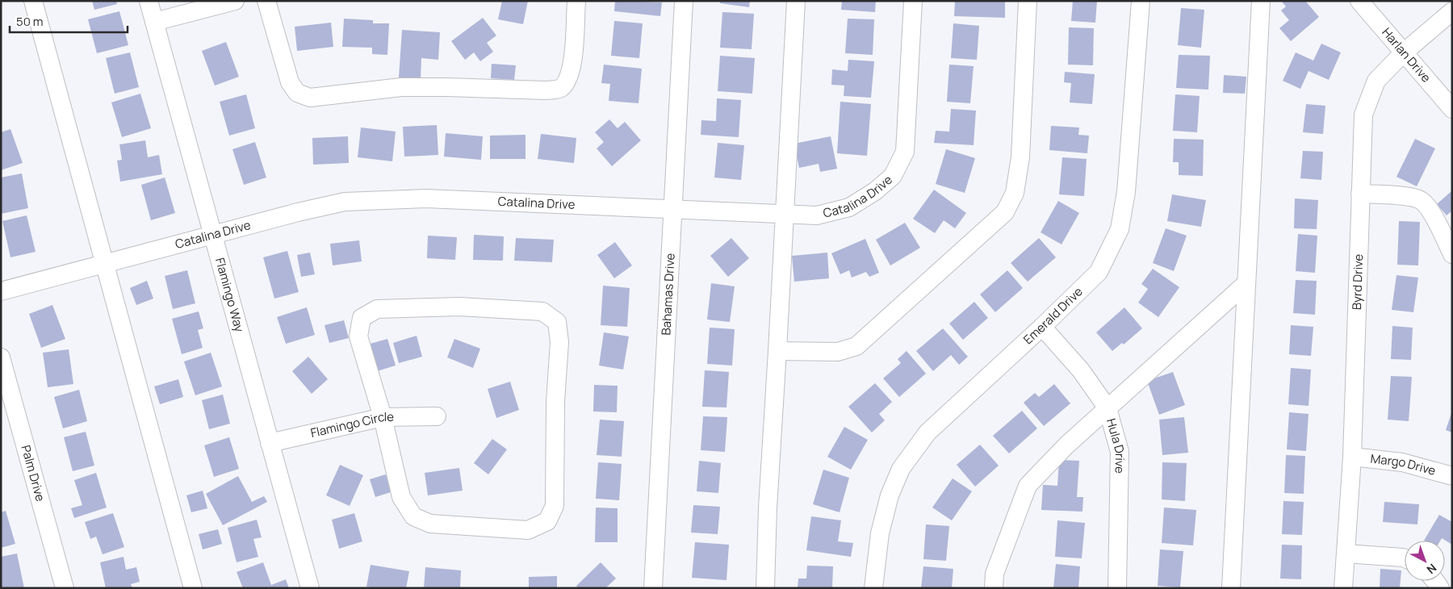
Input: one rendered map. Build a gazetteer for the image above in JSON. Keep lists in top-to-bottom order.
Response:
{
  "streets": {
    "street": [
      "Harlan Drive",
      "Catalina Drive",
      "Byrd Drive",
      "Flamingo Way",
      "Bahamas Drive",
      "Emerald Drive",
      "Flamingo Circle",
      "Hula Drive",
      "Margo Drive",
      "Palm Drive"
    ]
  },
  "crossings": [
    ["Harlan Drive", "Byrd Drive"],
    ["Catalina Drive", "Flamingo Way"],
    ["Catalina Drive", "Bahamas Drive"],
    ["Byrd Drive", "Margo Drive"],
    ["Flamingo Way", "Flamingo Circle"],
    ["Emerald Drive", "Hula Drive"]
  ],
  "scale_bar": "50 m",
  "north": "bottom right"
}
